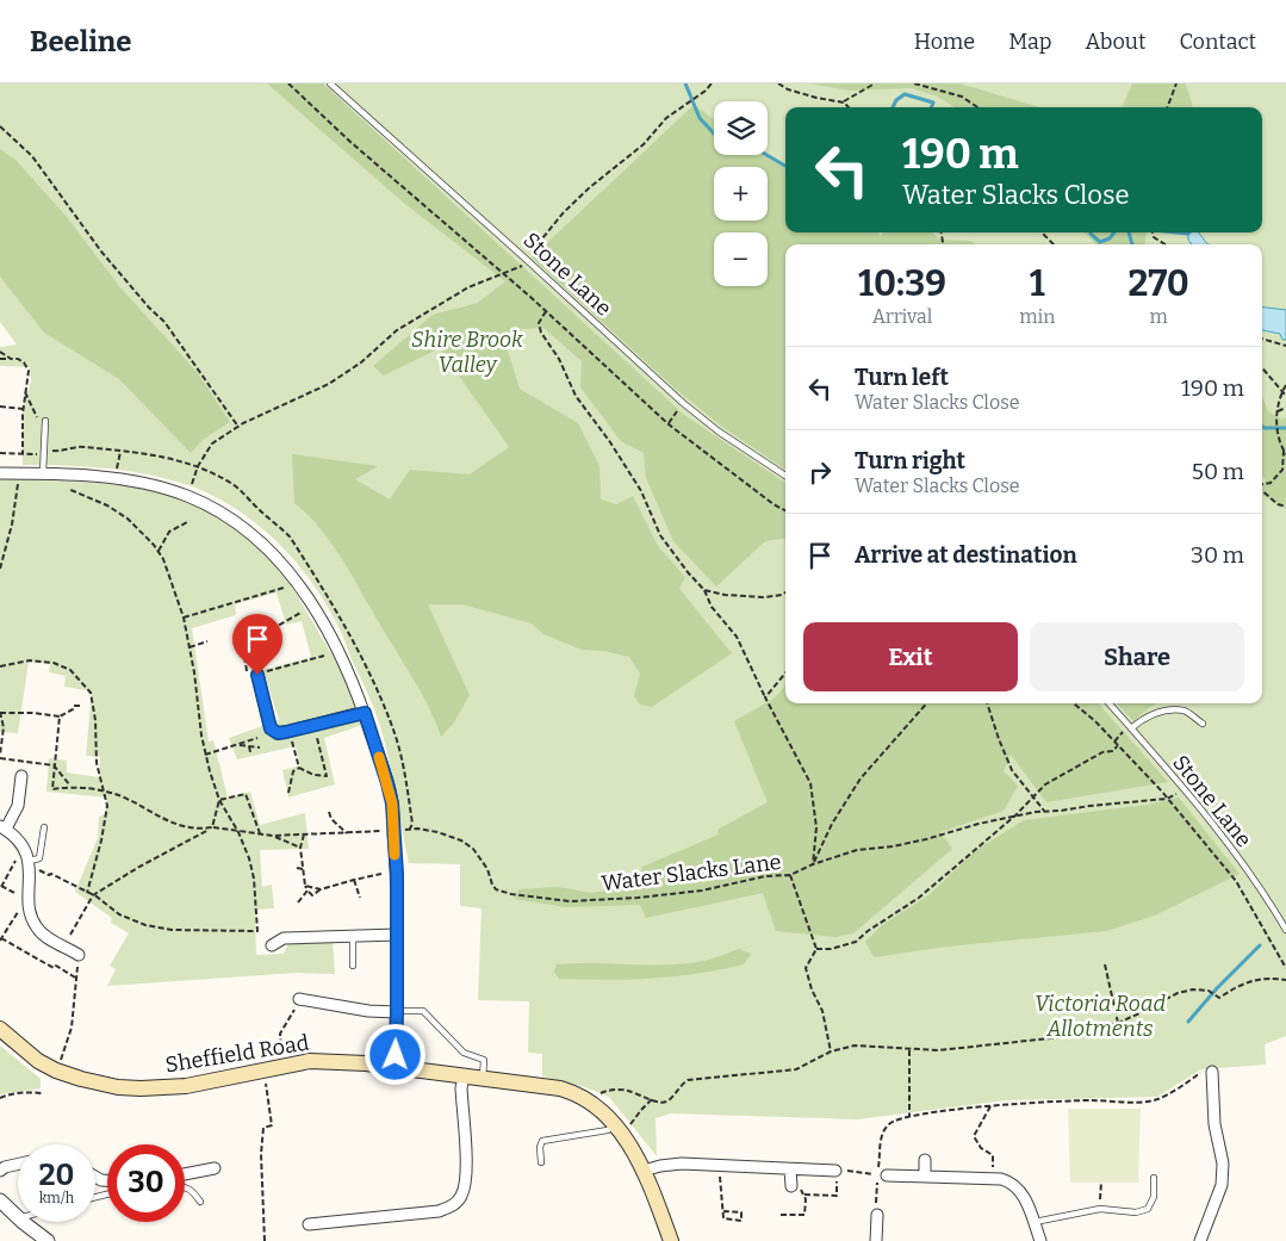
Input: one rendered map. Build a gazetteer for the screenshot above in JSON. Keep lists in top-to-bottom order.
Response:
{
  "streets": {
    "main road": ["Sheffield Road"],
    "lane": ["Stone Lane"],
    "path": ["Water Slacks Lane"]
  },
  "crossings": [
    ["Stone Lane", "Water Slacks Lane"]
  ],
  "parks": ["Shire Brook Valley", "Victoria Road Allotments"],
  "page": {
    "header": "Beeline",
    "nav": [
      "Home",
      "Map",
      "About",
      "Contact"
    ],
    "map_buttons": ["+", "−"],
    "turn": ["190 m", "Water Slacks Close"],
    "eta": [
      "10:39",
      "Arrival",
      "1",
      "min",
      "270",
      "m"
    ],
    "list": [
      {
        "name": "Turn left",
        "note": "Water Slacks Close",
        "value": "190 m"
      },
      {
        "name": "Turn right",
        "note": "Water Slacks Close",
        "value": "50 m"
      },
      {
        "name": "Arrive at destination",
        "value": "30 m"
      }
    ],
    "buttons": ["Exit", "Share"],
    "speed": "20 km/h",
    "limit": "30"
  }
}
